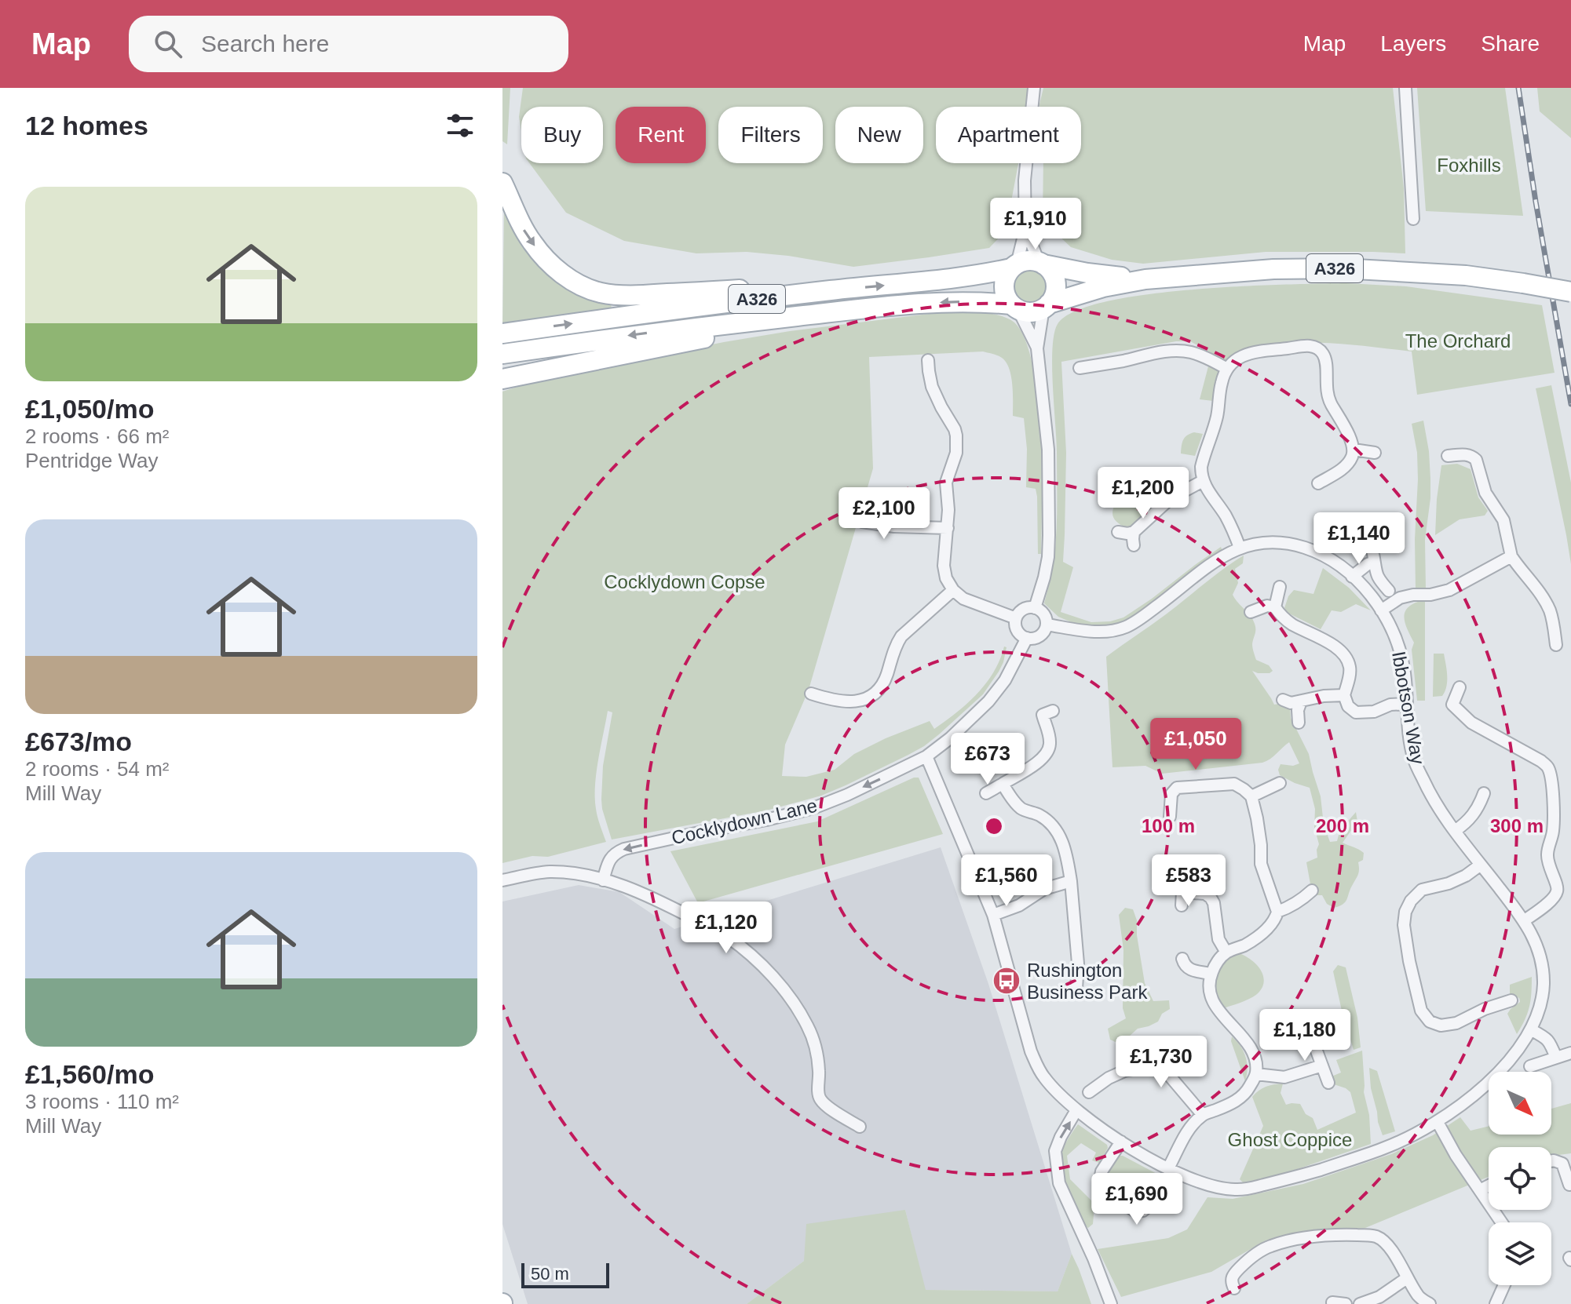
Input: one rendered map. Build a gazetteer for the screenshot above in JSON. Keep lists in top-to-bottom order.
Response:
{
  "streets": {
    "main road": ["A326"],
    "street": ["Ibbotson Way", "Cocklydown Lane"]
  },
  "crossings": [
    ["Ibbotson Way", "Cocklydown Lane"]
  ],
  "one_way": ["Cocklydown Lane"],
  "parks": [
    "Foxhills",
    "The Orchard",
    "Cocklydown Copse",
    "Ghost Coppice"
  ],
  "places": {
    "bus stop": ["Rushington Business Park"]
  },
  "scale_bar": "50 m",
  "north": "bottom right",
  "page": {
    "header": "Map",
    "search": "Search here",
    "nav": ["Map", "Layers", "Share"],
    "heading": "12 homes",
    "chip": [
      "Buy",
      "Rent",
      "Filters",
      "New",
      "Apartment"
    ],
    "list": [
      {
        "name": "£1,050/mo",
        "note": "2 rooms · 66 m² · Pentridge Way"
      },
      {
        "name": "£673/mo",
        "note": "2 rooms · 54 m² · Mill Way"
      },
      {
        "name": "£1,560/mo",
        "note": "3 rooms · 110 m² · Mill Way"
      }
    ],
    "price": [
      "£1,910",
      "£1,200",
      "£2,100",
      "£1,140",
      "£1,050",
      "£673",
      "£1,560",
      "£583",
      "£1,120",
      "£1,180",
      "£1,730",
      "£1,690"
    ],
    "scale": "50 m"
  },
  "rings": ["100 m", "200 m", "300 m"]
}
